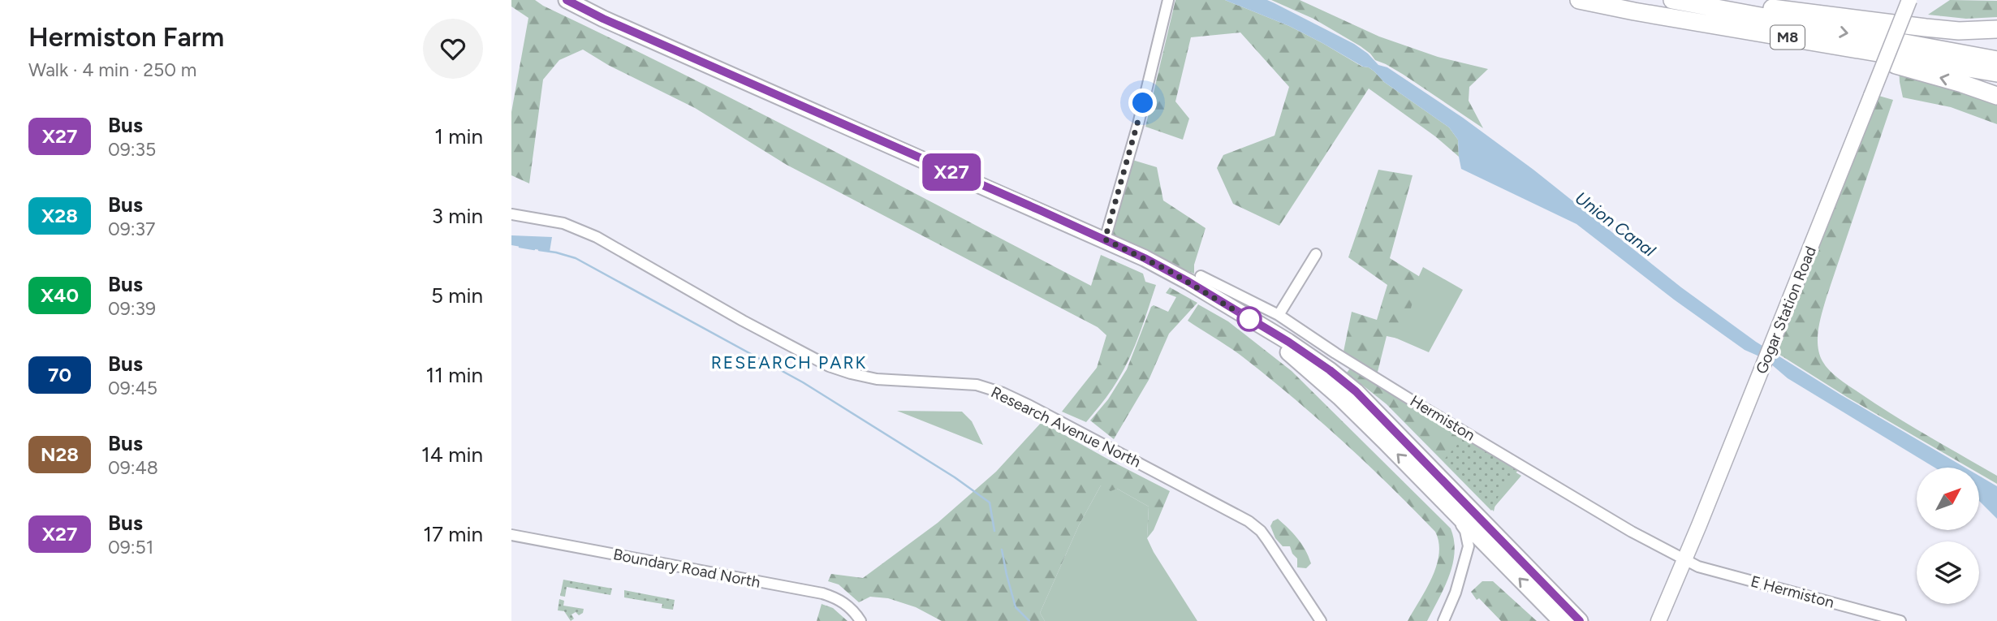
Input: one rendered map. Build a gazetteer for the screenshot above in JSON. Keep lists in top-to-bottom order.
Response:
{
  "streets": {
    "highway": ["M8"],
    "street": [
      "Gogar Station Road",
      "Hermiston",
      "Research Avenue North",
      "Boundary Road North",
      "E Hermiston"
    ]
  },
  "crossings": [
    ["Gogar Station Road", "Hermiston"],
    ["Gogar Station Road", "E Hermiston"],
    ["Hermiston", "E Hermiston"]
  ],
  "districts": ["RESEARCH PARK"],
  "water": ["Union Canal"],
  "lines": ["bus line X27"],
  "north": "top right",
  "page": {
    "heading": ["Hermiston Farm", "Walk · 4 min · 250 m"],
    "on_map": "X27",
    "list": [
      {
        "mark": "X27",
        "name": "Bus",
        "note": "09:35",
        "value": "1 min"
      },
      {
        "mark": "X28",
        "name": "Bus",
        "note": "09:37",
        "value": "3 min"
      },
      {
        "mark": "X40",
        "name": "Bus",
        "note": "09:39",
        "value": "5 min"
      },
      {
        "mark": "70",
        "name": "Bus",
        "note": "09:45",
        "value": "11 min"
      },
      {
        "mark": "N28",
        "name": "Bus",
        "note": "09:48",
        "value": "14 min"
      },
      {
        "mark": "X27",
        "name": "Bus",
        "note": "09:51",
        "value": "17 min"
      }
    ]
  }
}
